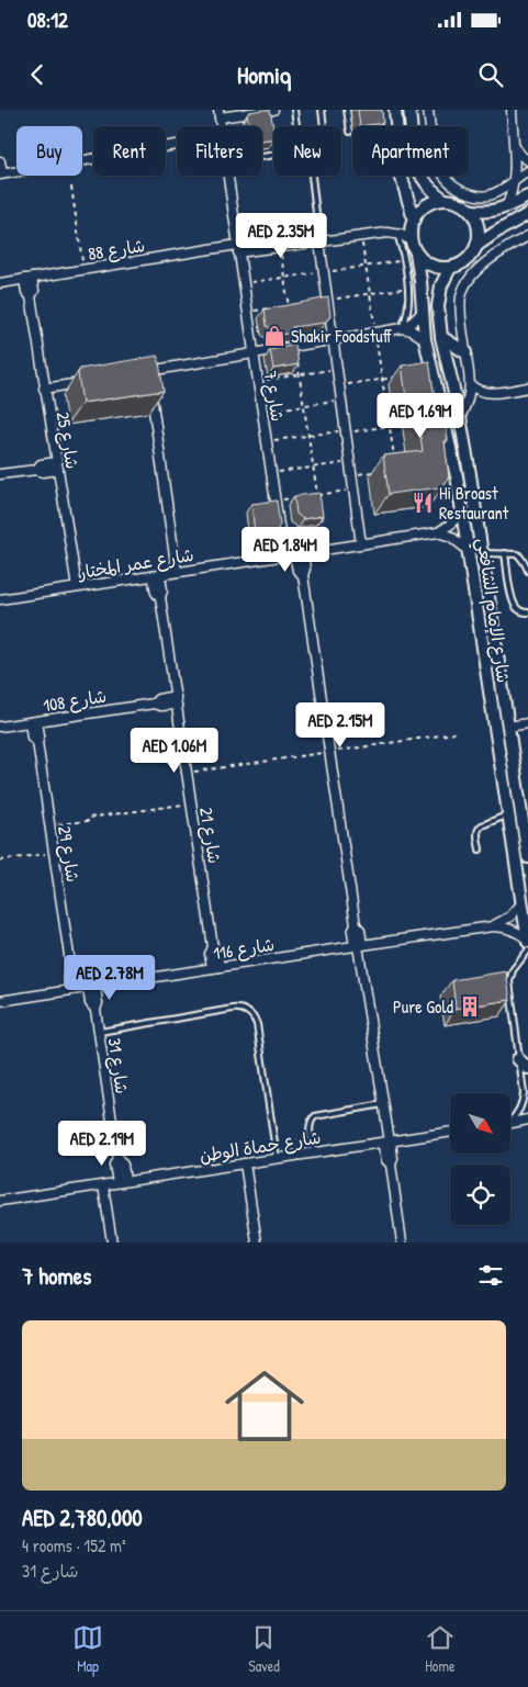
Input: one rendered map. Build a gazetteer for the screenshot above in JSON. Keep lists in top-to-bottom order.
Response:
{
  "streets": {
    "street": [
      "شارع 88",
      "شارع 7",
      "شارع 25",
      "شارع عمر المختار",
      "شارع الإمام الشافعي",
      "شارع 108",
      "شارع 21",
      "شارع 29",
      "شارع 116",
      "شارع 31",
      "شارع حماة الوطن"
    ]
  },
  "crossings": [
    ["شارع 88", "شارع 7"],
    ["شارع 88", "شارع 25"],
    ["شارع 7", "شارع عمر المختار"],
    ["شارع 25", "شارع عمر المختار"],
    ["شارع عمر المختار", "شارع 21"],
    ["شارع الإمام الشافعي", "شارع 116"],
    ["شارع 108", "شارع 21"],
    ["شارع 108", "شارع 29"],
    ["شارع 21", "شارع 116"],
    ["شارع 29", "شارع 116"],
    ["شارع 29", "شارع 31"],
    ["شارع 116", "شارع 31"],
    ["شارع 31", "شارع حماة الوطن"]
  ],
  "places": {
    "shop": ["Shakir Foodstuff"],
    "restaurant": ["Hi Broast Restaurant"],
    "building": ["Pure Gold"]
  },
  "north": "bottom right",
  "page": {
    "status": "08:12",
    "header": "Homiq",
    "chip": [
      "Buy",
      "Rent",
      "Filters",
      "New",
      "Apartment"
    ],
    "price": [
      "AED 2.35M",
      "AED 1.69M",
      "AED 1.84M",
      "AED 2.15M",
      "AED 1.06M",
      "AED 2.78M",
      "AED 2.19M"
    ],
    "heading": "7 homes",
    "list": [
      {
        "name": "AED 2,780,000",
        "note": "4 rooms · 152 m² · شارع 31"
      }
    ],
    "tabs": ["Map", "Saved", "Home"]
  }
}
